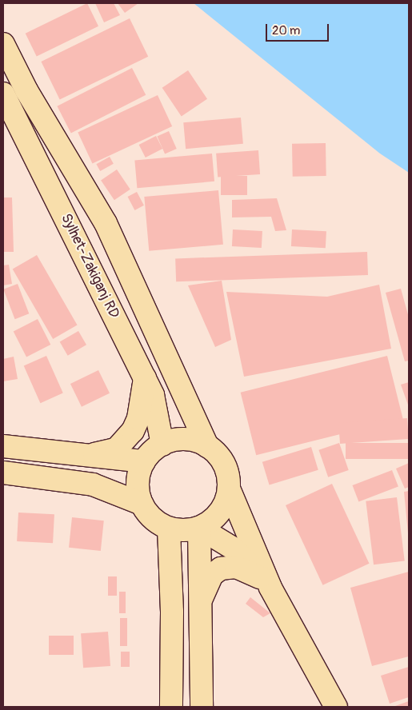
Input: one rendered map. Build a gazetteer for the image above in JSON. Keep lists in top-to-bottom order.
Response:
{
  "streets": {
    "main road": ["Sylhet-Zakiganj RD"]
  },
  "scale_bar": "20 m"
}
